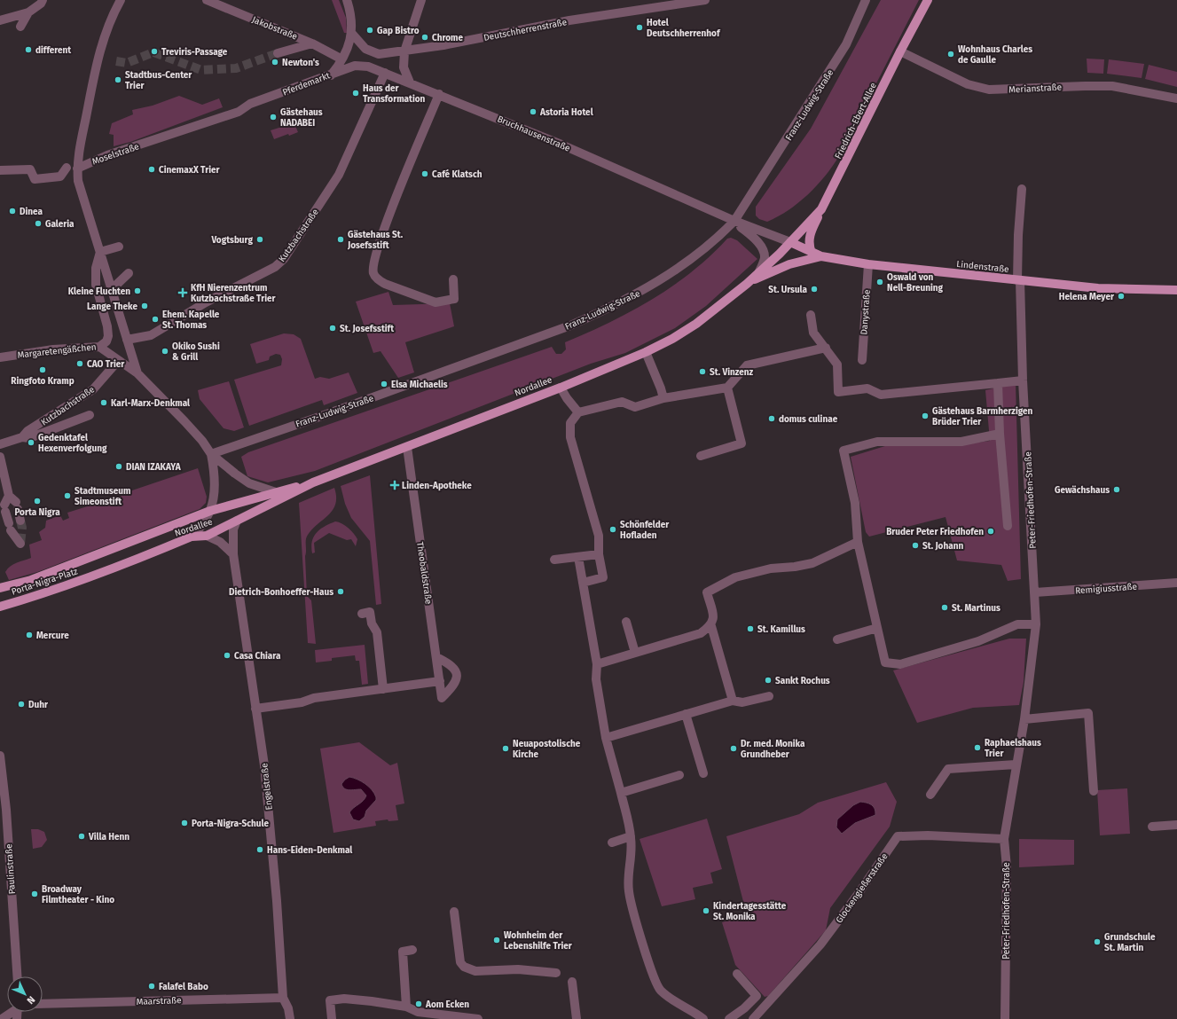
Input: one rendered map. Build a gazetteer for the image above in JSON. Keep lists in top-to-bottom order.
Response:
{
  "streets": {
    "main road": [
      "Friedrich-Ebert-Allee",
      "Lindenstraße",
      "Nordallee",
      "Porta-Nigra-Platz"
    ],
    "street": [
      "Jakobstraße",
      "Deutschherrenstraße",
      "Pferdemarkt",
      "Merianstraße",
      "Franz-Ludwig-Straße",
      "Bruchhausenstraße",
      "Moselstraße",
      "Kutzbachstraße",
      "Danystraße",
      "Margaretengäßchen",
      "Peter-Friedhofen-Straße",
      "Theobaldstraße",
      "Remigiusstraße",
      "Engelstraße",
      "Paulinstraße",
      "Glockengießerstraße",
      "Maarstraße"
    ]
  },
  "crossings": [
    ["Deutschherrenstraße", "Pferdemarkt"],
    ["Pferdemarkt", "Bruchhausenstraße"],
    ["Pferdemarkt", "Moselstraße"],
    ["Merianstraße", "Friedrich-Ebert-Allee"],
    ["Franz-Ludwig-Straße", "Bruchhausenstraße"],
    ["Friedrich-Ebert-Allee", "Bruchhausenstraße"],
    ["Friedrich-Ebert-Allee", "Lindenstraße"],
    ["Friedrich-Ebert-Allee", "Nordallee"],
    ["Bruchhausenstraße", "Kutzbachstraße"],
    ["Bruchhausenstraße", "Lindenstraße"],
    ["Bruchhausenstraße", "Nordallee"],
    ["Lindenstraße", "Danystraße"],
    ["Lindenstraße", "Nordallee"],
    ["Lindenstraße", "Peter-Friedhofen-Straße"],
    ["Nordallee", "Theobaldstraße"],
    ["Nordallee", "Porta-Nigra-Platz"],
    ["Nordallee", "Engelstraße"],
    ["Peter-Friedhofen-Straße", "Remigiusstraße"],
    ["Peter-Friedhofen-Straße", "Glockengießerstraße"],
    ["Engelstraße", "Maarstraße"]
  ],
  "places": {
    "other": [
      "Hotel Deutschherrenhof",
      "Gap Bistro",
      "Chrome",
      "different",
      "Treviris-Passage",
      "Wohnhaus Charles de Gaulle",
      "Newton's",
      "Stadtbus-Center Trier",
      "Haus der Transformation",
      "Astoria Hotel",
      "Gästehaus NADABEI",
      "CinemaxX Trier",
      "Café Klatsch",
      "Dinea",
      "Galeria",
      "Vogtsburg",
      "Gästehaus St. Josefsstift",
      "Oswald von Nell-Breuning",
      "St. Ursula",
      "Kleine Fluchten",
      "Helena Meyer",
      "Lange Theke",
      "Ehem. Kapelle St. Thomas",
      "St. Josefsstift",
      "Okiko Sushi & Grill",
      "CAO Trier",
      "Ringfoto Kramp",
      "St. Vinzenz",
      "Elsa Michaelis",
      "Karl-Marx-Denkmal",
      "Gästehaus Barmherzigen Brüder Trier",
      "domus culinae",
      "Gedenktafel Hexenverfolgung",
      "DIAN IZAKAYA",
      "Gewächshaus",
      "Stadtmuseum Simeonstift",
      "Porta Nigra",
      "Schönfelder Hofladen",
      "Bruder Peter Friedhofen",
      "St. Johann",
      "Dietrich-Bonhoeffer-Haus",
      "St. Martinus",
      "St. Kamillus",
      "Mercure",
      "Casa Chiara",
      "Sankt Rochus",
      "Duhr",
      "Raphaelshaus Trier",
      "Neuapostolische Kirche",
      "Dr. med. Monika Grundheber",
      "Porta-Nigra-Schule",
      "Villa Henn",
      "Hans-Eiden-Denkmal",
      "Broadway Filmtheater - Kino",
      "Kindertagesstätte St. Monika",
      "Wohnheim der Lebenshilfe Trier",
      "Grundschule St. Martin",
      "Falafel Babo",
      "Aom Ecken"
    ],
    "health": ["KfH Nierenzentrum Kutzbachstraße Trier", "Linden-Apotheke"]
  },
  "north": "bottom right"
}
